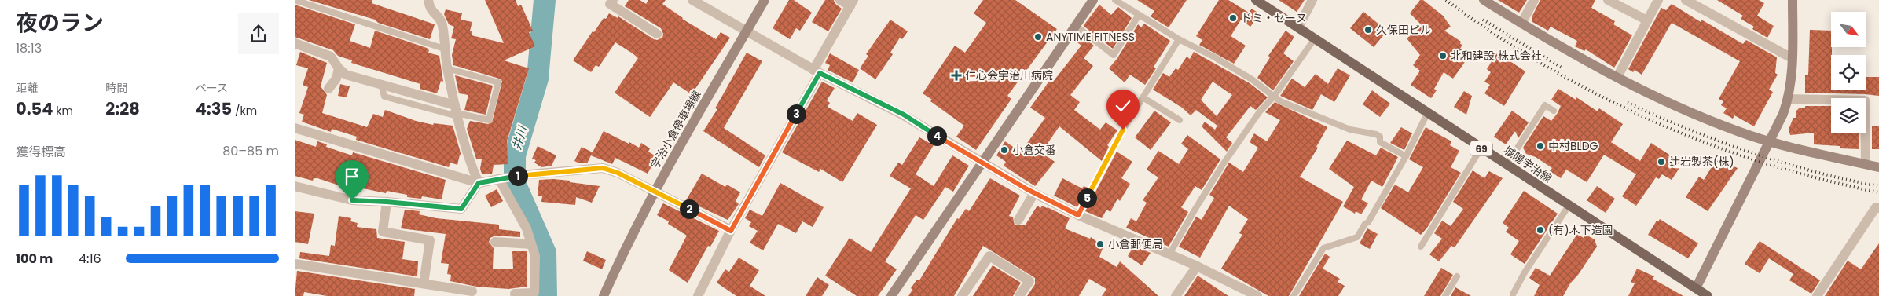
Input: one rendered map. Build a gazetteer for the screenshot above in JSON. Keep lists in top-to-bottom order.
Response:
{
  "streets": {
    "main road": ["69", "城陽宇治線"],
    "street": ["宇治小倉停車場線"]
  },
  "water": ["井川"],
  "places": {
    "other": [
      "ドミ・セーヌ",
      "久保田ビル",
      "ANYTIME FITNESS",
      "北和建設 株式会社",
      "中村BLDG",
      "小倉交番",
      "辻岩製茶(株)",
      "(有)木下造園",
      "小倉郵便局"
    ],
    "health": ["仁心会宇治川病院"]
  },
  "north": "bottom right",
  "page": {
    "heading": ["夜のラン", "18:13"],
    "stats": [
      ["距離", "0.54 km"],
      ["時間", "2:28"],
      ["ペース", "4:35 /km"]
    ],
    "pins": [
      "3",
      "4",
      "1",
      "5",
      "2"
    ],
    "chart": ["獲得標高", "80–85 m"],
    "list": [
      {
        "name": "100 m",
        "note": "4:16"
      }
    ]
  }
}
